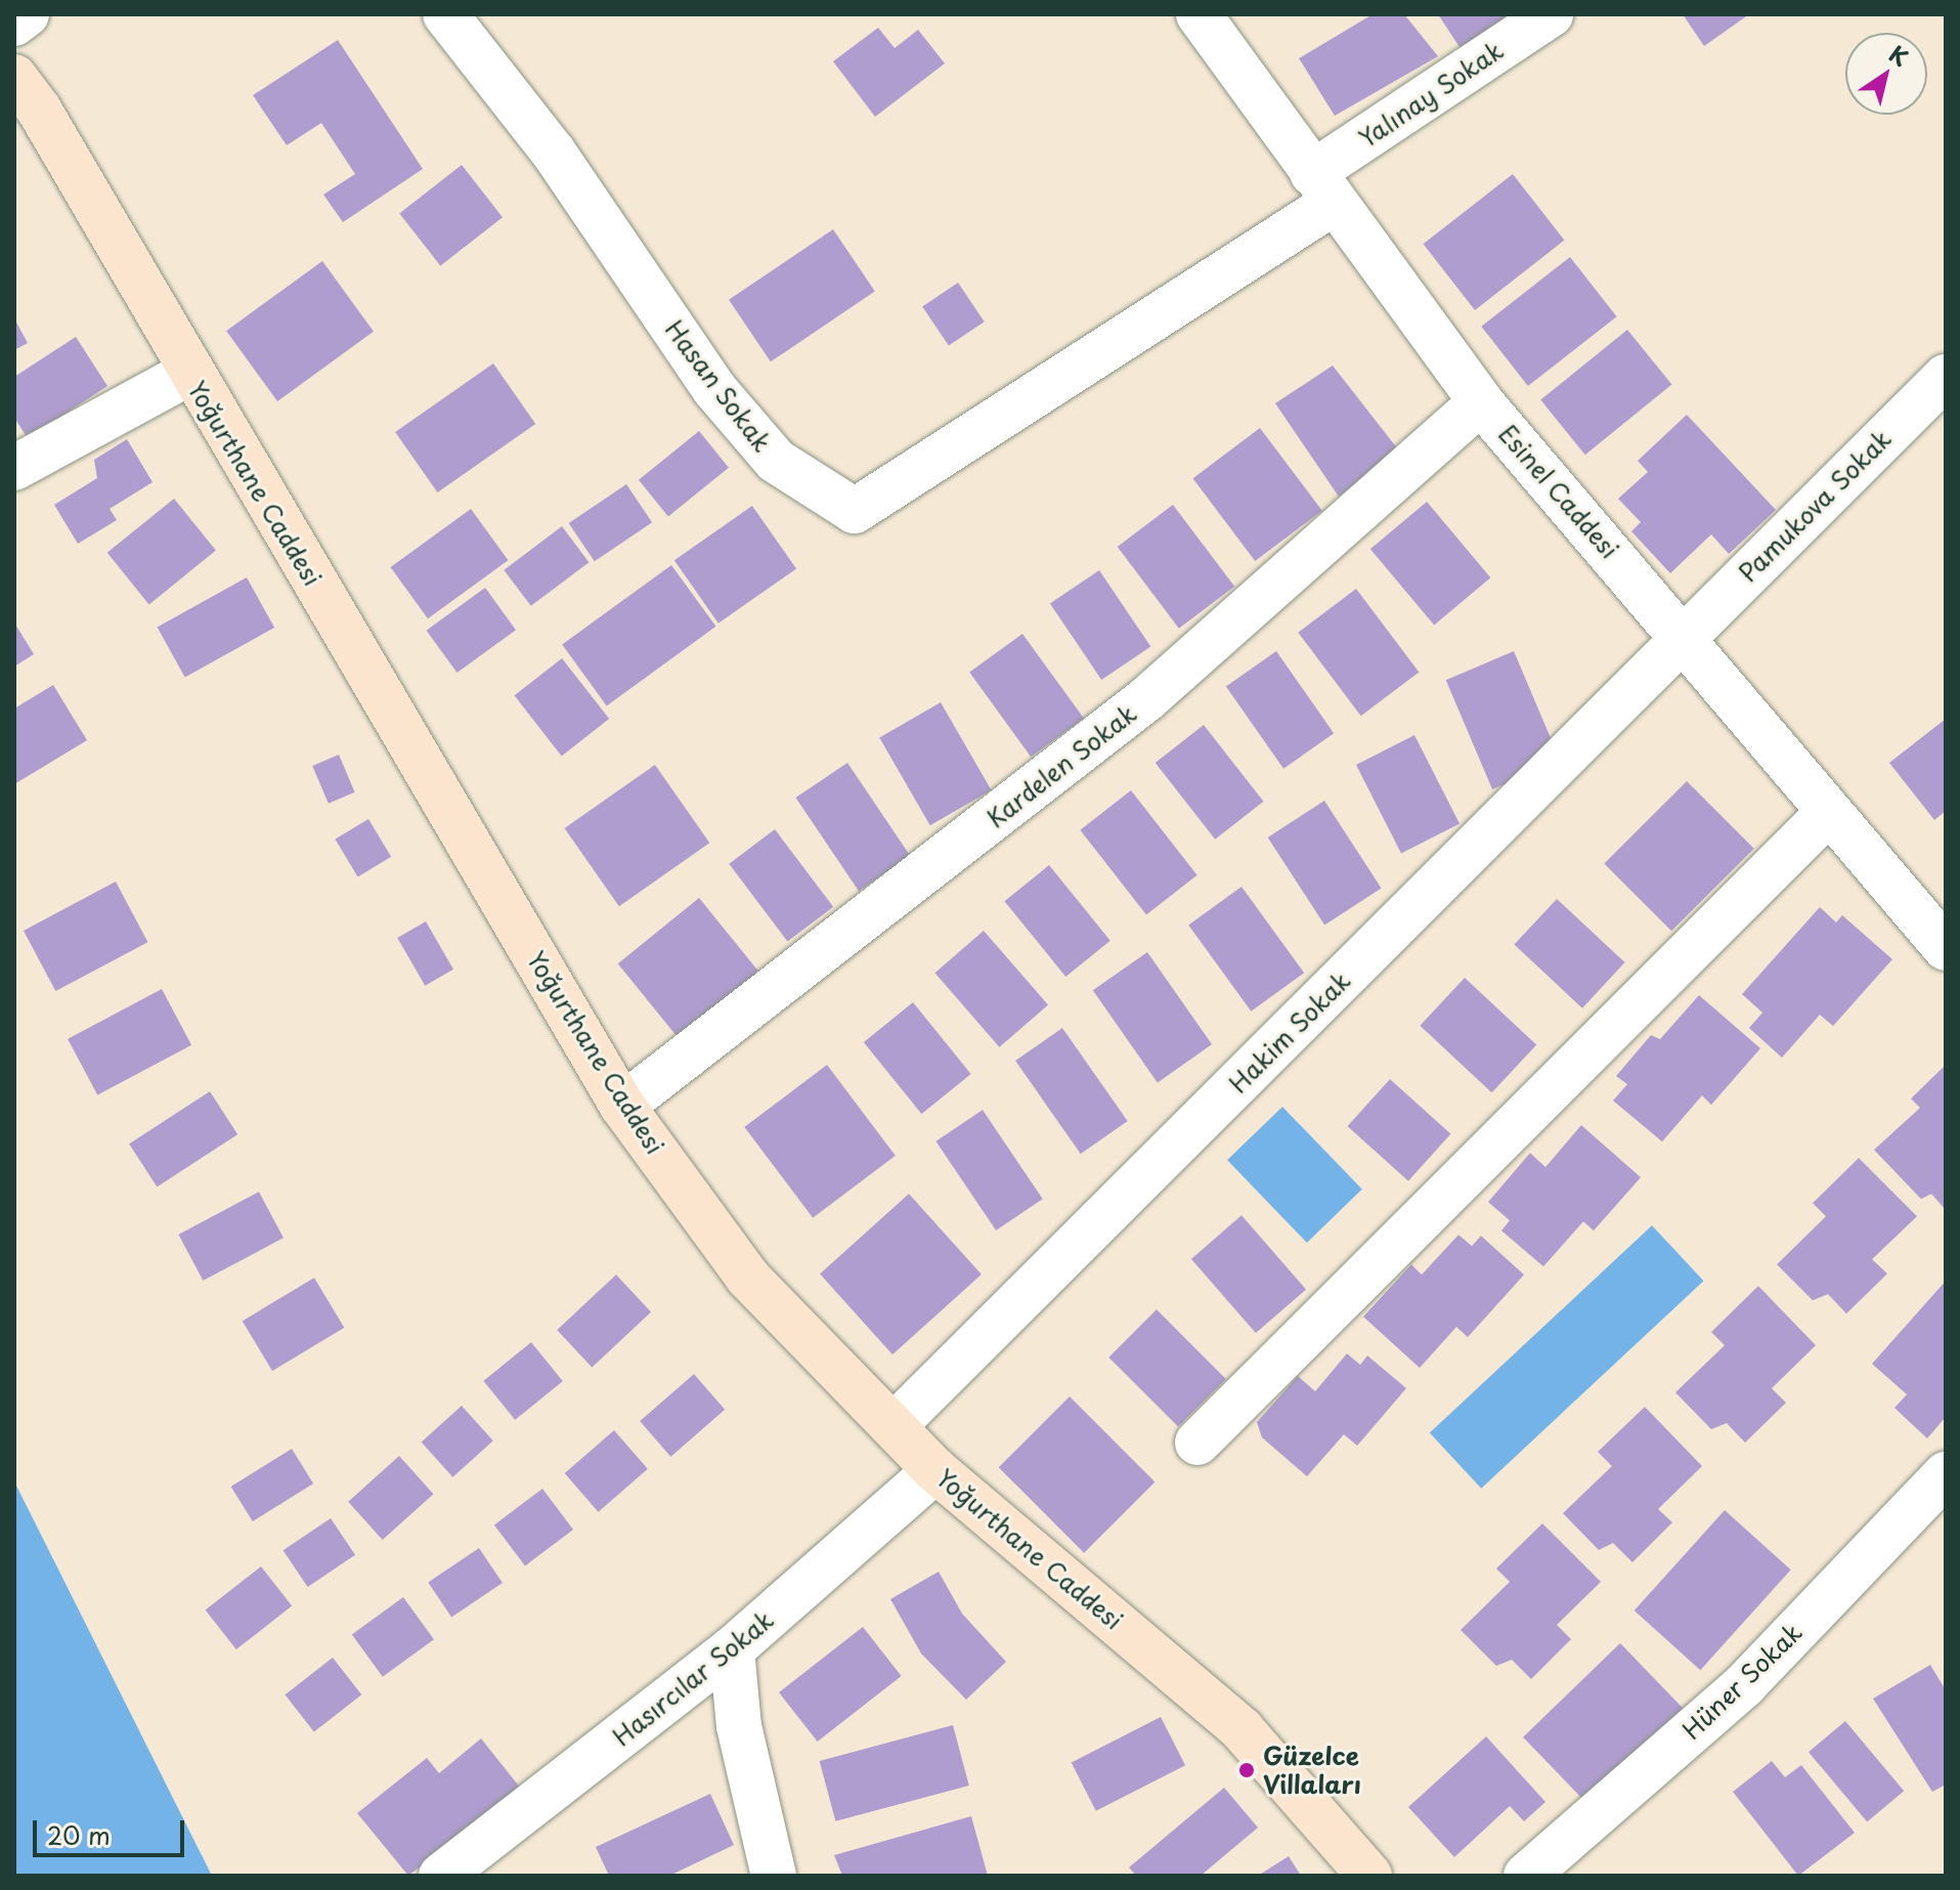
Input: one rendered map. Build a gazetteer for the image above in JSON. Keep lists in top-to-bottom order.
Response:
{
  "streets": {
    "main road": ["Yoğurthane Caddesi"],
    "street": [
      "Yalınay Sokak",
      "Hasan Sokak",
      "Esinel Caddesi",
      "Pamukova Sokak",
      "Kardelen Sokak",
      "Hakim Sokak",
      "Hasırcılar Sokak",
      "Hüner Sokak"
    ]
  },
  "crossings": [
    ["Yalınay Sokak", "Hasan Sokak"],
    ["Yalınay Sokak", "Esinel Caddesi"],
    ["Hasan Sokak", "Esinel Caddesi"],
    ["Yoğurthane Caddesi", "Kardelen Sokak"],
    ["Yoğurthane Caddesi", "Hakim Sokak"],
    ["Yoğurthane Caddesi", "Hasırcılar Sokak"],
    ["Esinel Caddesi", "Pamukova Sokak"],
    ["Esinel Caddesi", "Kardelen Sokak"],
    ["Esinel Caddesi", "Hakim Sokak"],
    ["Pamukova Sokak", "Hakim Sokak"]
  ],
  "places": ["Güzelce Villaları"],
  "scale_bar": "20 m",
  "north": "top right"
}
